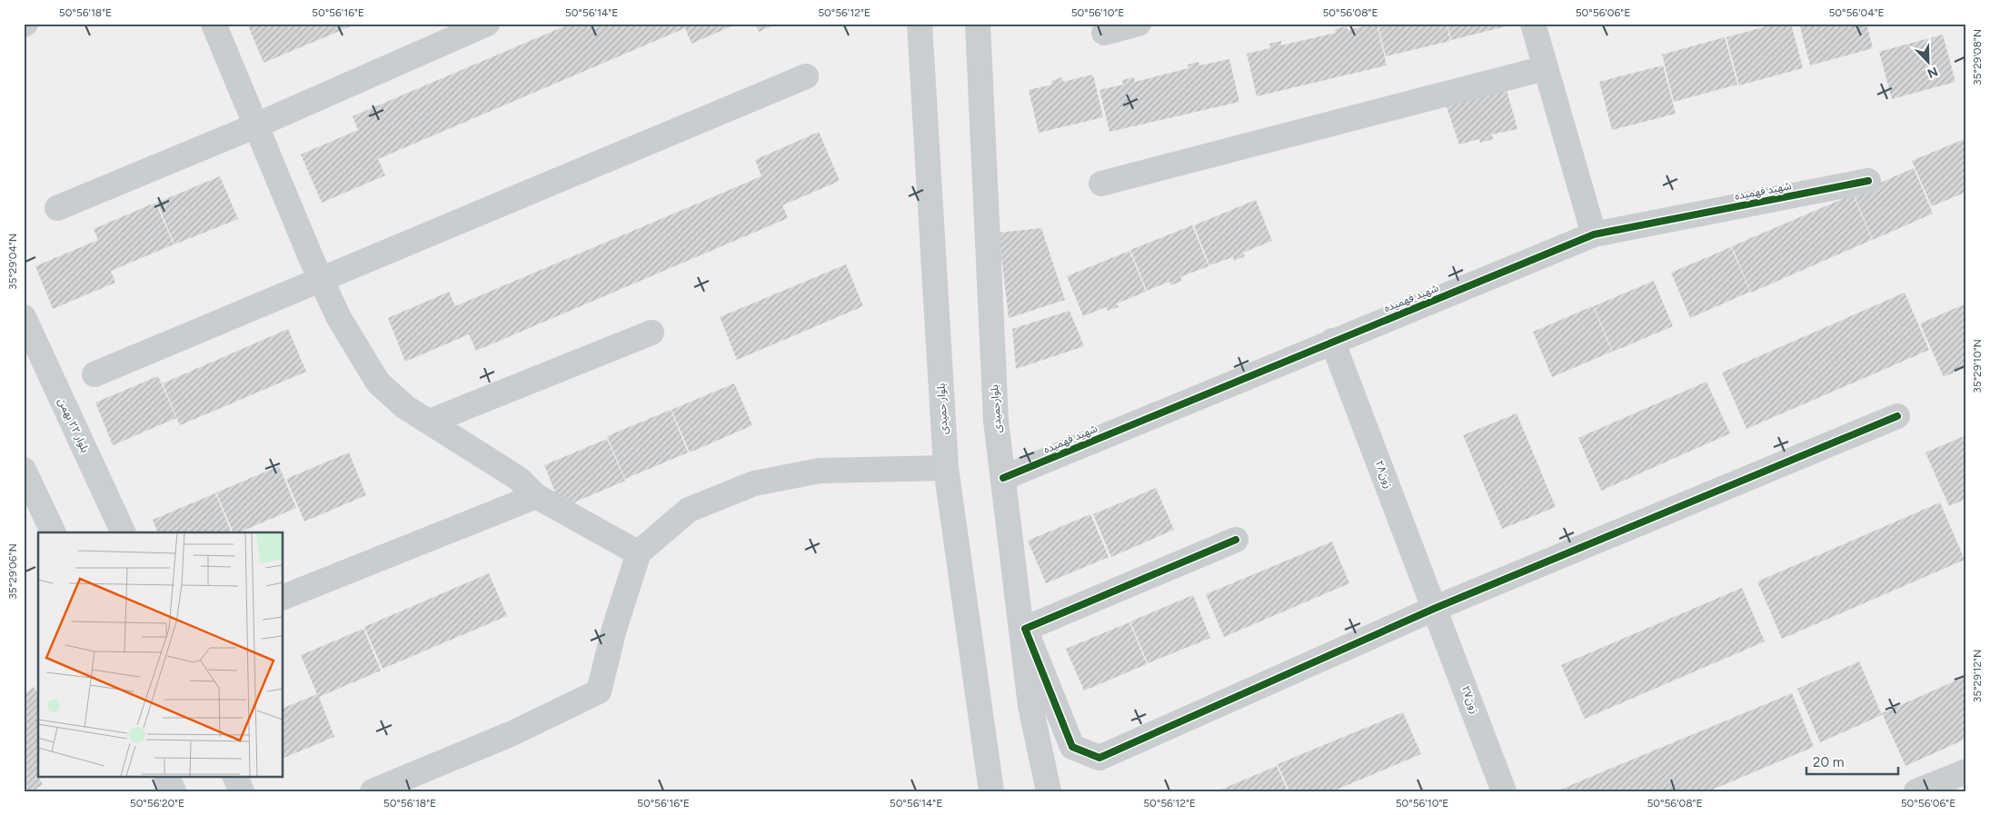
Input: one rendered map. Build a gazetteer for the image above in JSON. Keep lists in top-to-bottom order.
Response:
{
  "streets": {
    "street": [
      "شهید فهمیده",
      "بلوار حمیدی",
      "بلوارحمیدی",
      "بلوار ۲۲ بهمن",
      "زون۲۸",
      "زون۲۷"
    ]
  },
  "crossings": [
    ["شهید فهمیده", "بلوارحمیدی"],
    ["شهید فهمیده", "زون۲۸"],
    ["زون۲۸", "زون۲۷"]
  ],
  "scale_bar": "20 m",
  "north": "bottom right",
  "coordinates": [
    "50°56'18\"E",
    "50°56'16\"E",
    "50°56'14\"E",
    "50°56'12\"E",
    "50°56'10\"E",
    "50°56'08\"E",
    "50°56'06\"E",
    "50°56'04\"E",
    "35°29'08\"N",
    "35°29'04\"N",
    "35°29'10\"N",
    "35°29'06\"N",
    "35°29'12\"N",
    "50°56'20\"E"
  ]
}
